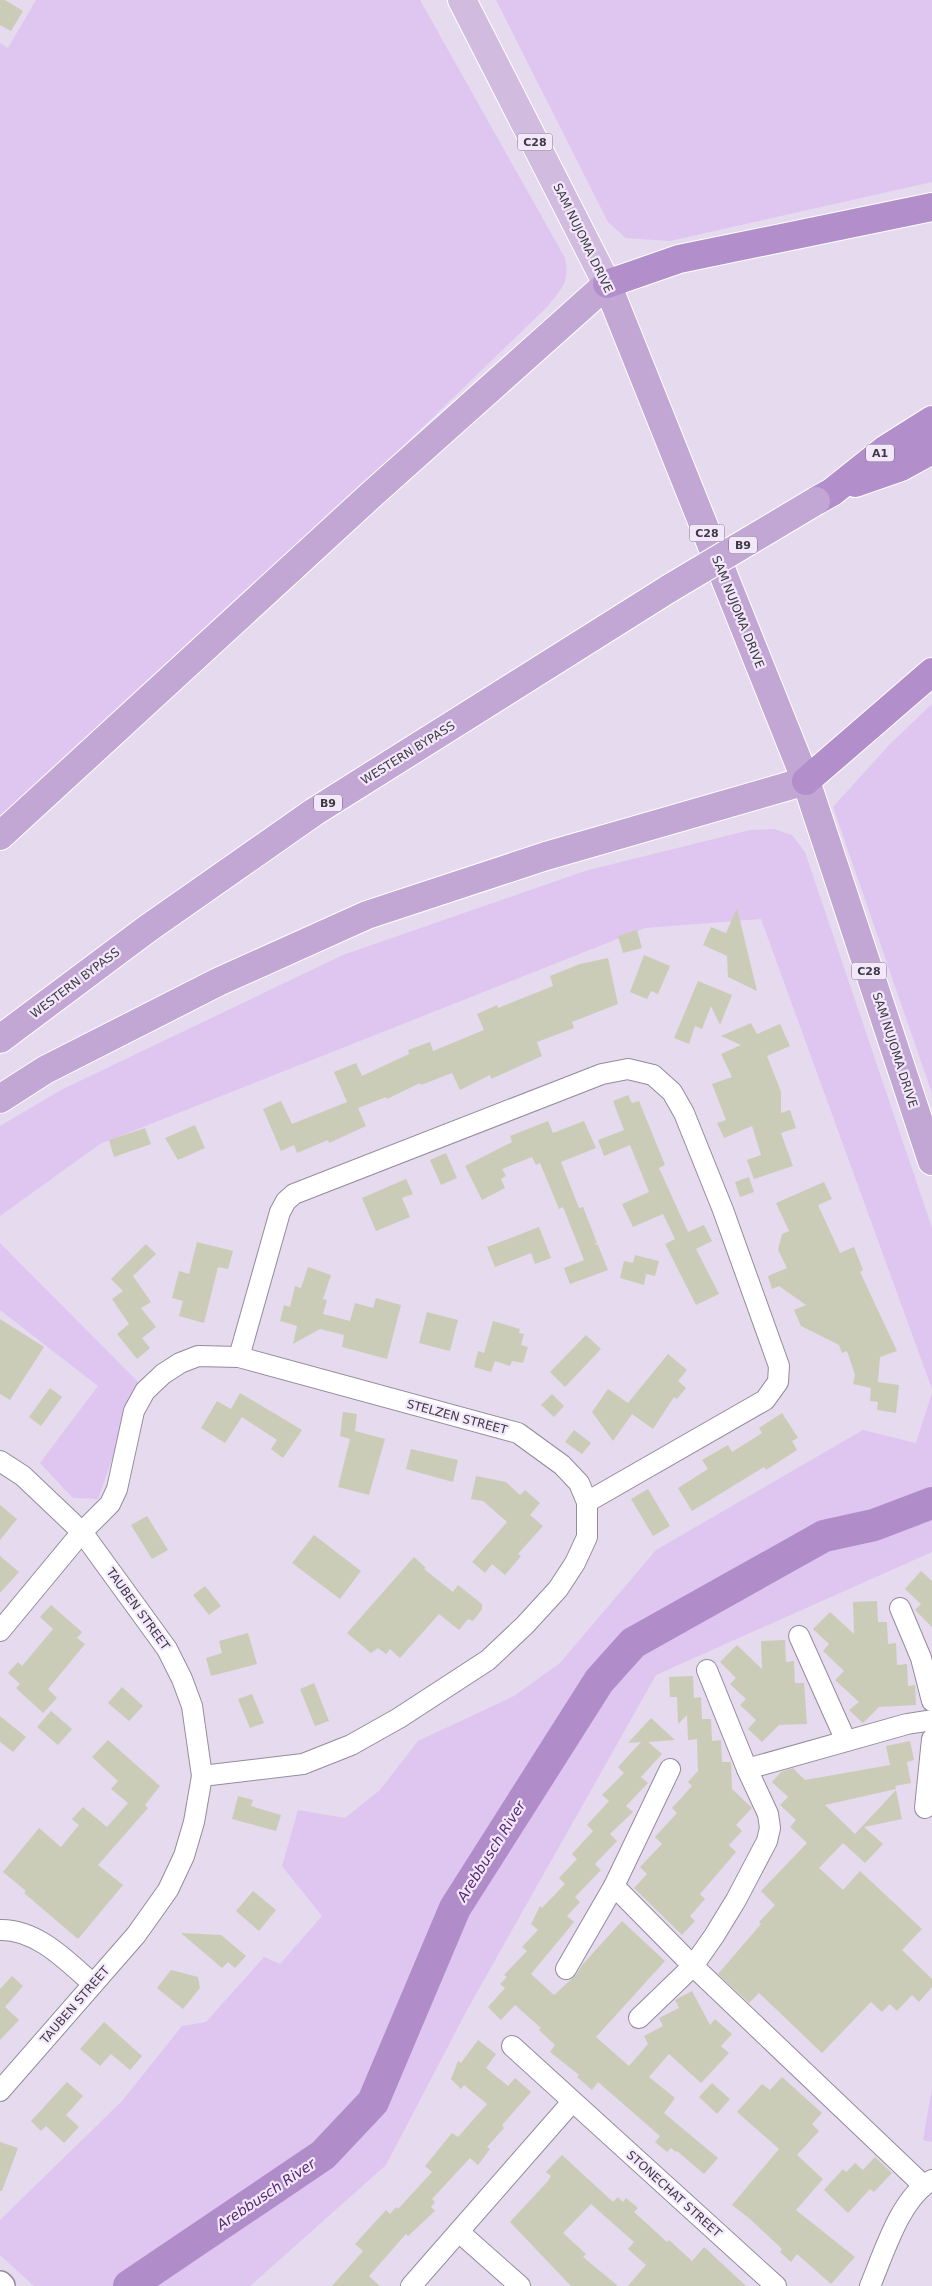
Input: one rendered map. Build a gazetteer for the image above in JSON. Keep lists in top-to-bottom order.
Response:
{
  "streets": {
    "highway": [
      "C28",
      "SAM NUJOMA DRIVE",
      "A1",
      "B9",
      "WESTERN BYPASS"
    ],
    "street": ["STELZEN STREET", "TAUBEN STREET", "STONECHAT STREET"]
  },
  "crossings": [
    ["STELZEN STREET", "TAUBEN STREET"]
  ],
  "water": ["Arebbusch River"]
}
